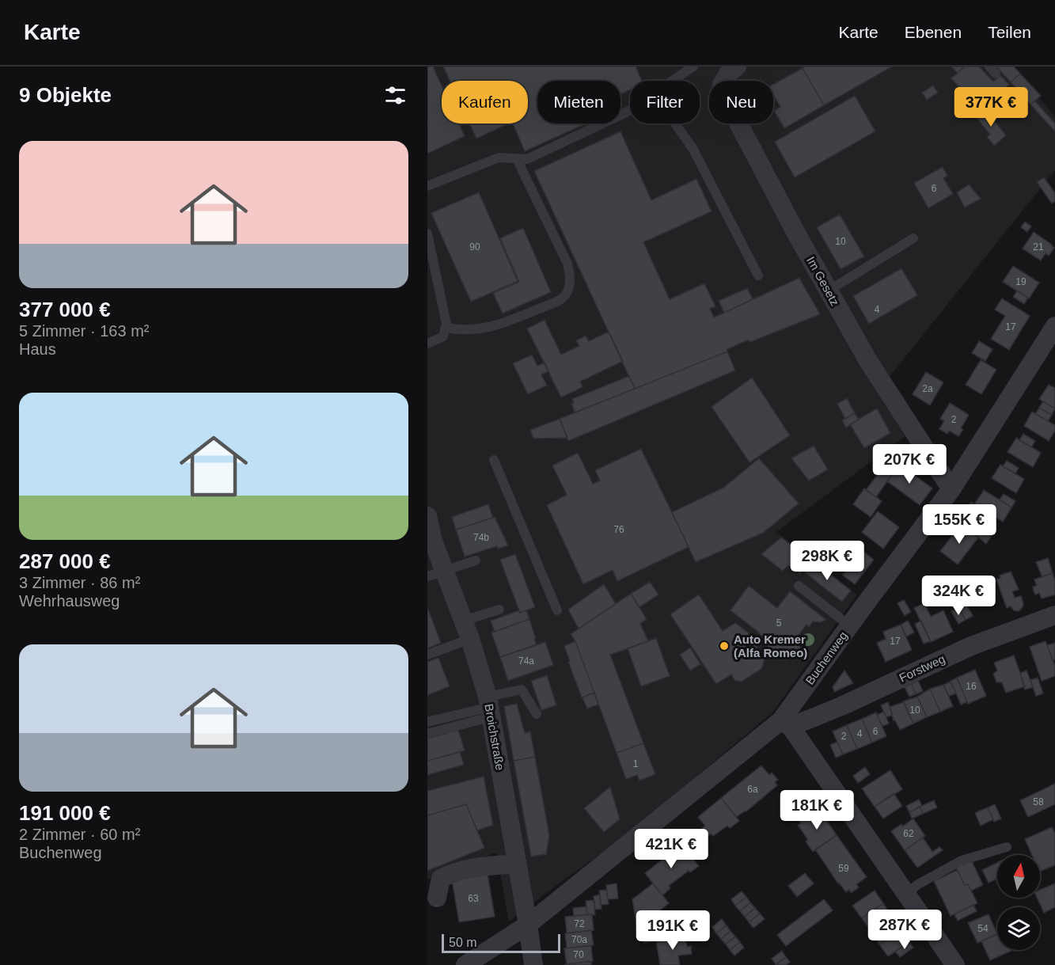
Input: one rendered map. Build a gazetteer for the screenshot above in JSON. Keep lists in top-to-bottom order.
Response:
{
  "streets": {
    "street": [
      "Im Gesetz",
      "Buchenweg",
      "Forstweg",
      "Broichstraße"
    ]
  },
  "crossings": [
    ["Im Gesetz", "Buchenweg"],
    ["Buchenweg", "Forstweg"],
    ["Buchenweg", "Broichstraße"]
  ],
  "places": ["Auto Kremer (Alfa Romeo)"],
  "house_numbers": [
    "6",
    "10",
    "90",
    "21",
    "19",
    "4",
    "17",
    "2a",
    "2",
    "76",
    "74b",
    "5",
    "17",
    "74a",
    "16",
    "10",
    "6",
    "4",
    "2",
    "1",
    "6a",
    "58",
    "62",
    "59",
    "63",
    "72",
    "54",
    "70a",
    "70"
  ],
  "scale_bar": "50 m",
  "north": "top",
  "page": {
    "header": "Karte",
    "nav": ["Karte", "Ebenen", "Teilen"],
    "heading": "9 Objekte",
    "chip": [
      "Kaufen",
      "Mieten",
      "Filter",
      "Neu"
    ],
    "price": [
      "377K €",
      "207K €",
      "155K €",
      "298K €",
      "324K €",
      "181K €",
      "421K €",
      "287K €",
      "191K €"
    ],
    "list": [
      {
        "name": "377 000 €",
        "note": "5 Zimmer · 163 m² · Haus"
      },
      {
        "name": "287 000 €",
        "note": "3 Zimmer · 86 m² · Wehrhausweg"
      },
      {
        "name": "191 000 €",
        "note": "2 Zimmer · 60 m² · Buchenweg"
      }
    ],
    "scale": "50 m"
  }
}
